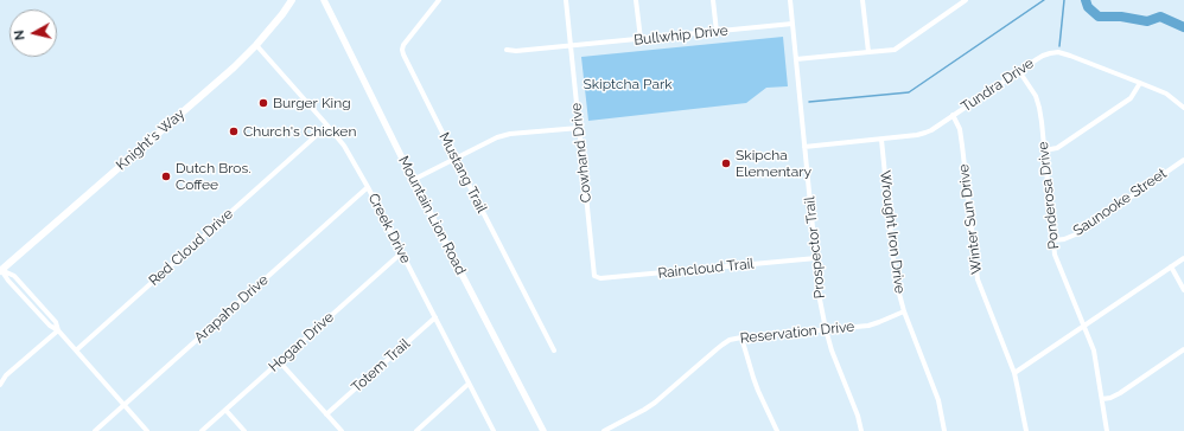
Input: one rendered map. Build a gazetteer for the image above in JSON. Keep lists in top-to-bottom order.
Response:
{
  "streets": {
    "main road": ["Knight's Way"],
    "street": [
      "Bullwhip Drive",
      "Tundra Drive",
      "Cowhand Drive",
      "Mustang Trail",
      "Ponderosa Drive",
      "Saunooke Street",
      "Mountain Lion Road",
      "Winter Sun Drive",
      "Creek Drive",
      "Wrought Iron Drive",
      "Red Cloud Drive",
      "Prospector Trail",
      "Raincloud Trail",
      "Arapaho Drive",
      "Reservation Drive",
      "Hogan Drive",
      "Totem Trail"
    ]
  },
  "crossings": [
    ["Bullwhip Drive", "Cowhand Drive"],
    ["Bullwhip Drive", "Prospector Trail"],
    ["Tundra Drive", "Ponderosa Drive"],
    ["Tundra Drive", "Winter Sun Drive"],
    ["Tundra Drive", "Wrought Iron Drive"],
    ["Tundra Drive", "Prospector Trail"],
    ["Knight's Way", "Creek Drive"],
    ["Cowhand Drive", "Raincloud Trail"],
    ["Ponderosa Drive", "Saunooke Street"],
    ["Creek Drive", "Red Cloud Drive"],
    ["Creek Drive", "Arapaho Drive"],
    ["Creek Drive", "Hogan Drive"],
    ["Creek Drive", "Totem Trail"],
    ["Wrought Iron Drive", "Reservation Drive"],
    ["Prospector Trail", "Raincloud Trail"],
    ["Prospector Trail", "Reservation Drive"]
  ],
  "parks": ["Skiptcha Park"],
  "places": [
    "Burger King",
    "Church's Chicken",
    "Skipcha Elementary",
    "Dutch Bros. Coffee"
  ],
  "north": "left"
}
